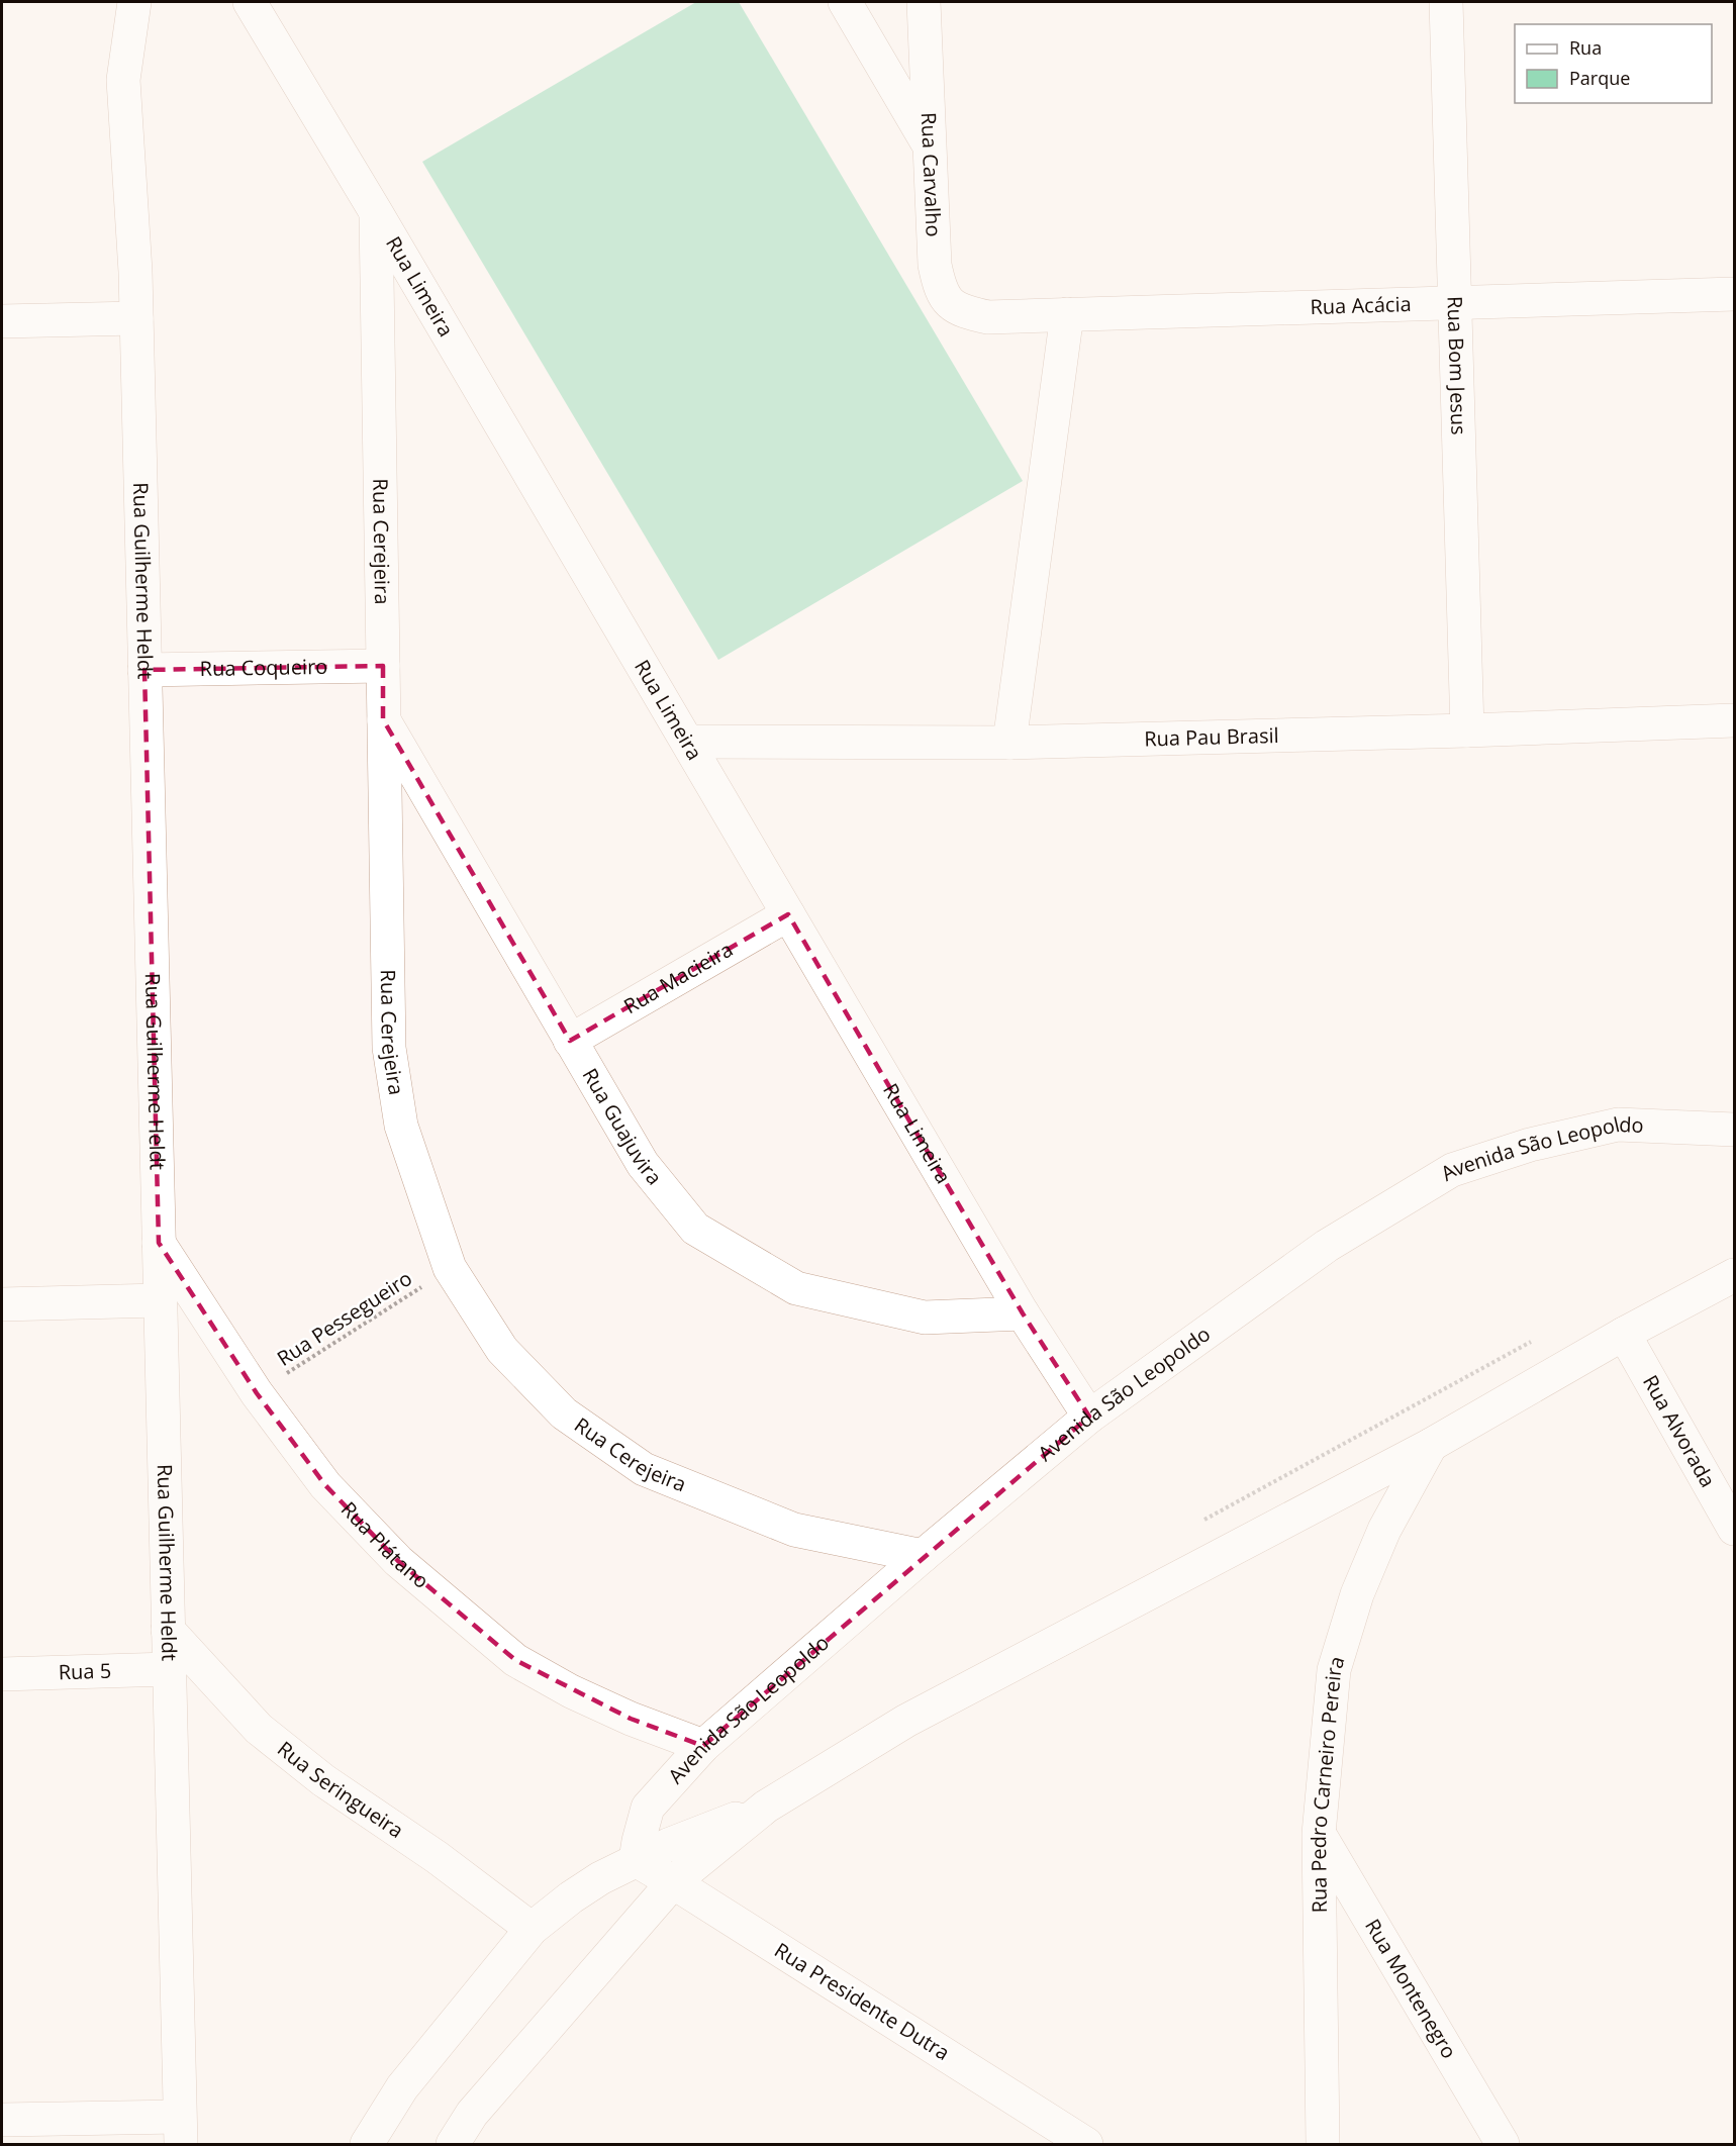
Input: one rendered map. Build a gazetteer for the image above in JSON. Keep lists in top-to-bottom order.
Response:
{
  "streets": {
    "street": [
      "Rua Carvalho",
      "Rua Limeira",
      "Rua Acácia",
      "Rua Bom Jesus",
      "Rua Cerejeira",
      "Rua Guilherme Heldt",
      "Rua Coqueiro",
      "Rua Pau Brasil",
      "Rua Macieira",
      "Rua Guajuvira",
      "Avenida São Leopoldo",
      "Rua Alvorada",
      "Rua Plátano",
      "Rua 5",
      "Rua Pedro Carneiro Pereira",
      "Rua Seringueira",
      "Rua Montenegro",
      "Rua Presidente Dutra"
    ],
    "path": ["Rua Pessegueiro"]
  },
  "crossings": [
    ["Rua Carvalho", "Rua Acácia"],
    ["Rua Limeira", "Rua Cerejeira"],
    ["Rua Limeira", "Rua Pau Brasil"],
    ["Rua Limeira", "Rua Macieira"],
    ["Rua Limeira", "Rua Guajuvira"],
    ["Rua Limeira", "Avenida São Leopoldo"],
    ["Rua Acácia", "Rua Bom Jesus"],
    ["Rua Bom Jesus", "Rua Pau Brasil"],
    ["Rua Cerejeira", "Rua Coqueiro"],
    ["Rua Cerejeira", "Rua Guajuvira"],
    ["Rua Cerejeira", "Avenida São Leopoldo"],
    ["Rua Cerejeira", "Rua Pessegueiro"],
    ["Rua Guilherme Heldt", "Rua Coqueiro"],
    ["Rua Guilherme Heldt", "Rua Plátano"],
    ["Rua Guilherme Heldt", "Rua 5"],
    ["Rua Guilherme Heldt", "Rua Seringueira"],
    ["Rua Macieira", "Rua Guajuvira"],
    ["Avenida São Leopoldo", "Rua Plátano"],
    ["Avenida São Leopoldo", "Rua Presidente Dutra"],
    ["Rua Pessegueiro", "Rua Plátano"],
    ["Rua Pedro Carneiro Pereira", "Rua Montenegro"]
  ],
  "legend": ["Rua", "Parque"]
}
